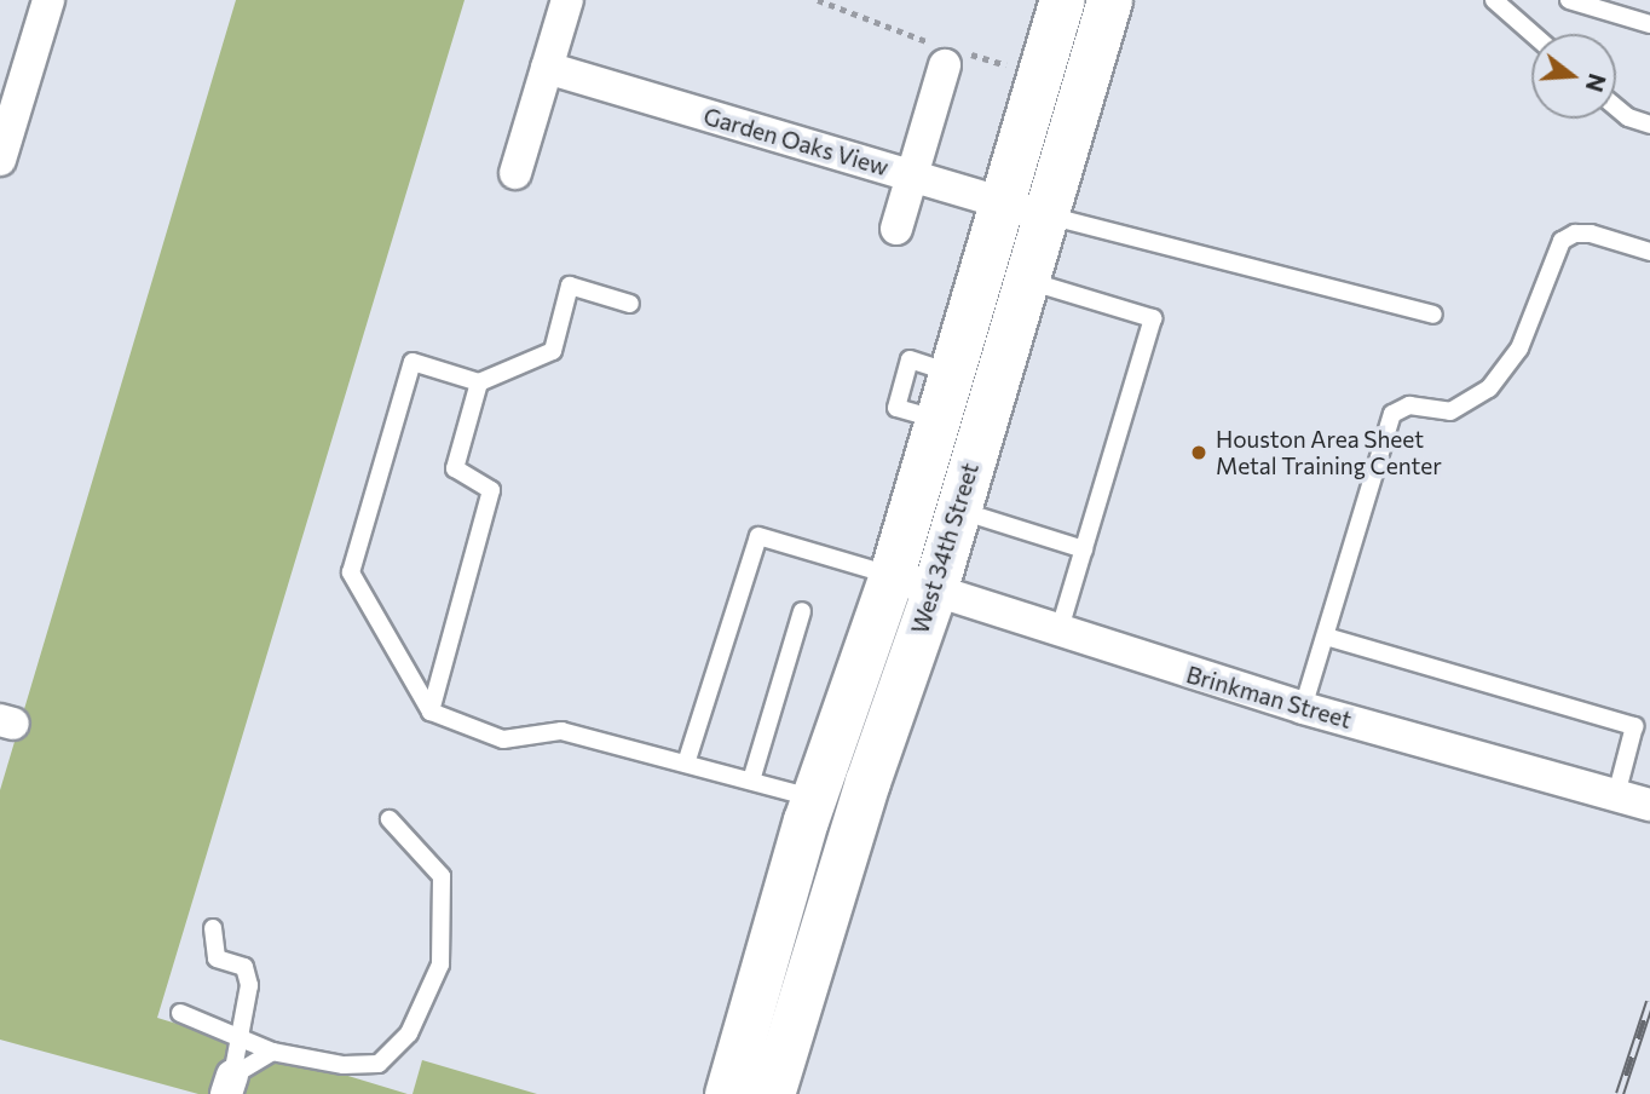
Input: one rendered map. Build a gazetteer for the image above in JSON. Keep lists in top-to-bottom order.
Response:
{
  "streets": {
    "main road": ["West 34th Street"],
    "street": ["Garden Oaks View", "Brinkman Street"]
  },
  "crossings": [
    ["Garden Oaks View", "West 34th Street"],
    ["West 34th Street", "Brinkman Street"]
  ],
  "places": ["Houston Area Sheet Metal Training Center"],
  "north": "right"
}
